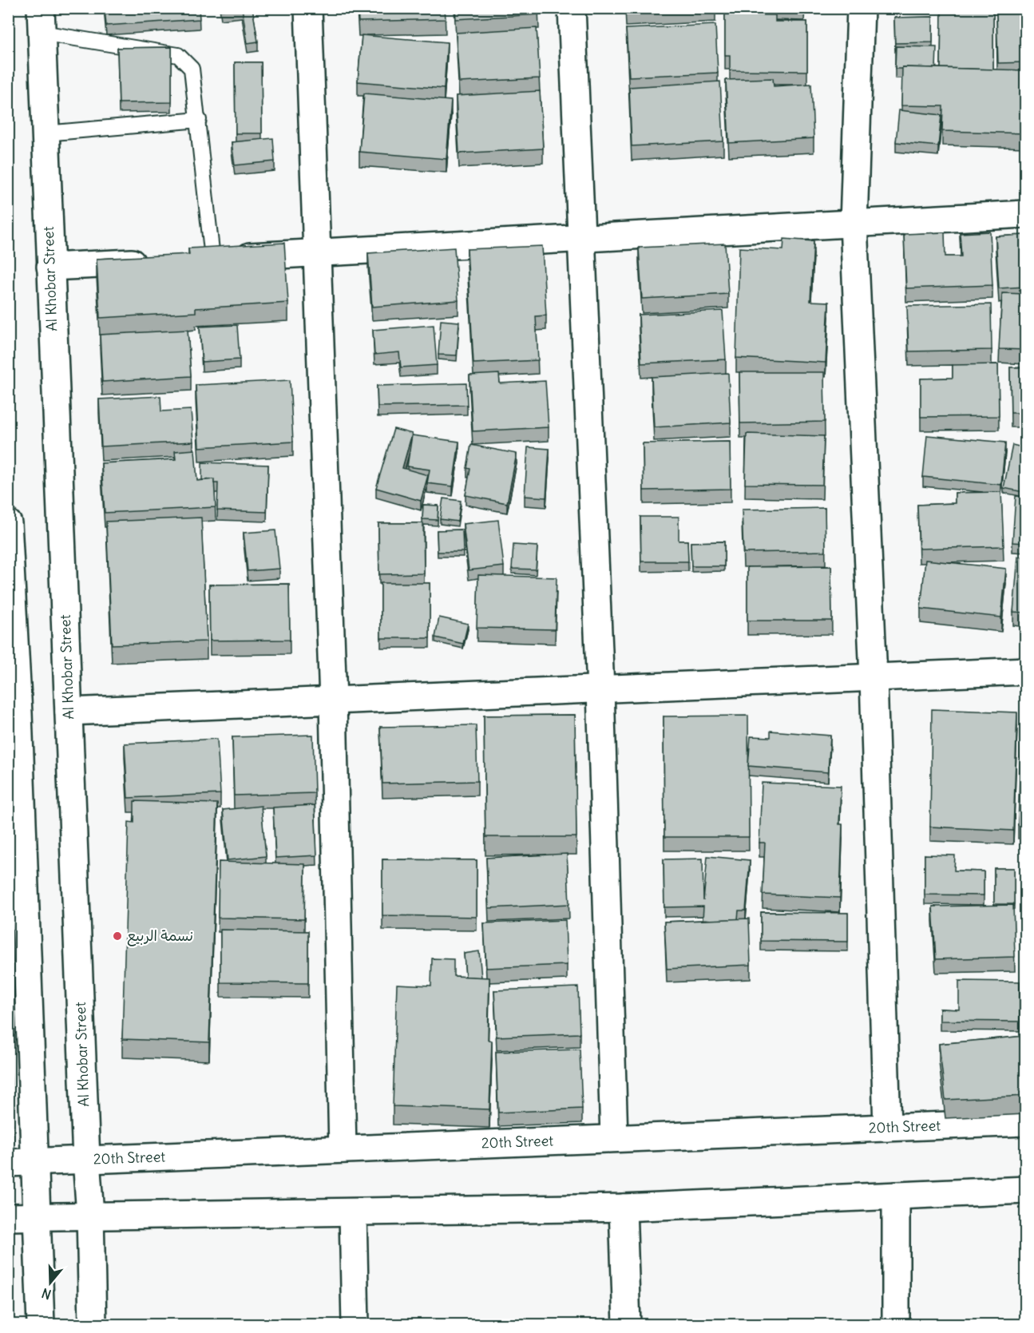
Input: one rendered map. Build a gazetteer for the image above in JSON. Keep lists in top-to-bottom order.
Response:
{
  "streets": {
    "street": ["Al Khobar Street", "20th Street"]
  },
  "crossings": [
    ["Al Khobar Street", "20th Street"]
  ],
  "places": ["نسمة الربيع"],
  "north": "bottom"
}
